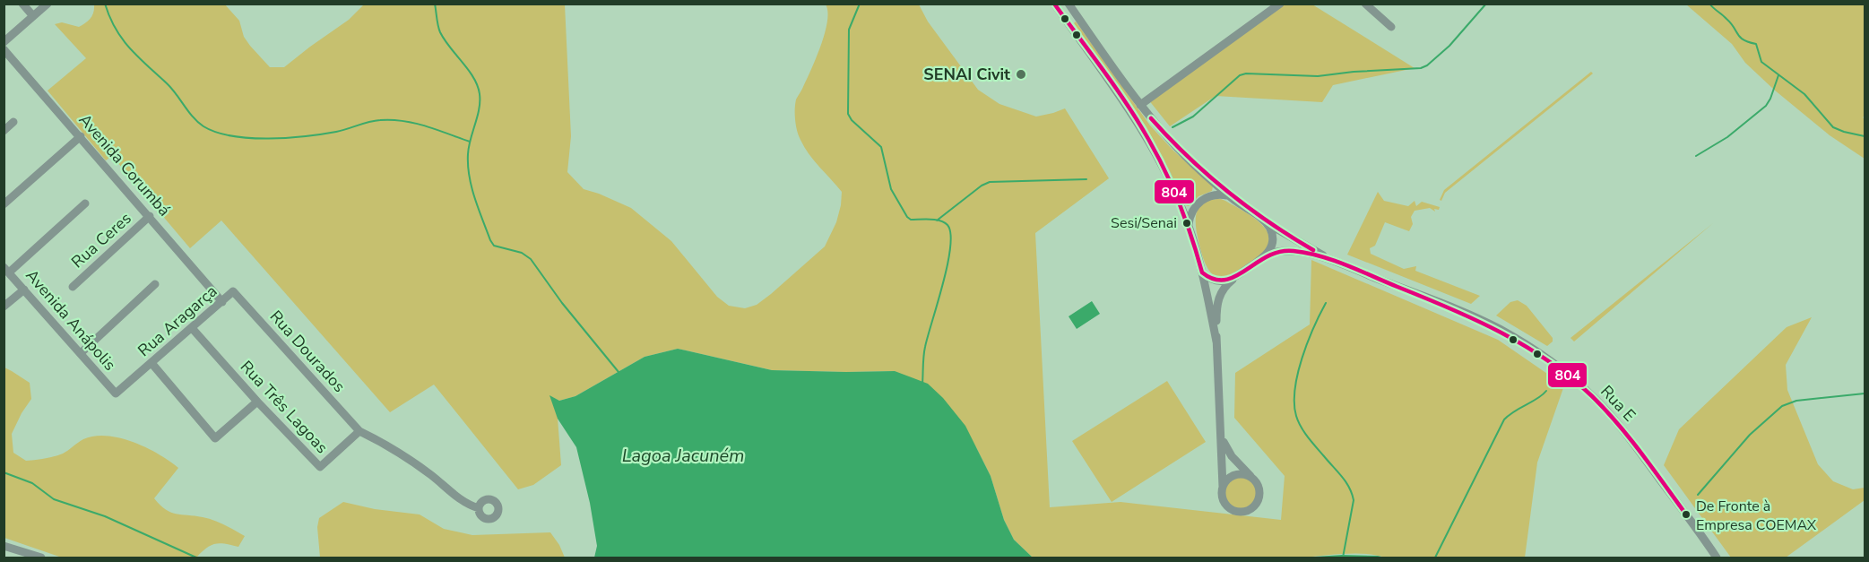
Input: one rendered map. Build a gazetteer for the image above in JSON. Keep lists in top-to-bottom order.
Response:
{
  "streets": {
    "street": [
      "Avenida Corumbá",
      "Rua Ceres",
      "Avenida Anápolis",
      "Rua Aragarça",
      "Rua Dourados",
      "Rua E",
      "Rua Três Lagoas"
    ]
  },
  "crossings": [
    ["Avenida Corumbá", "Rua Ceres"],
    ["Avenida Corumbá", "Rua Aragarça"],
    ["Avenida Anápolis", "Rua Aragarça"],
    ["Rua Aragarça", "Rua Dourados"],
    ["Rua Aragarça", "Rua Três Lagoas"],
    ["Rua Dourados", "Rua Três Lagoas"]
  ],
  "water": ["Lagoa Jacuném"],
  "places": ["SENAI Civit", "Sesi/Senai", "De Fronte à Empresa COEMAX"],
  "lines": ["transit line 804"]
}
